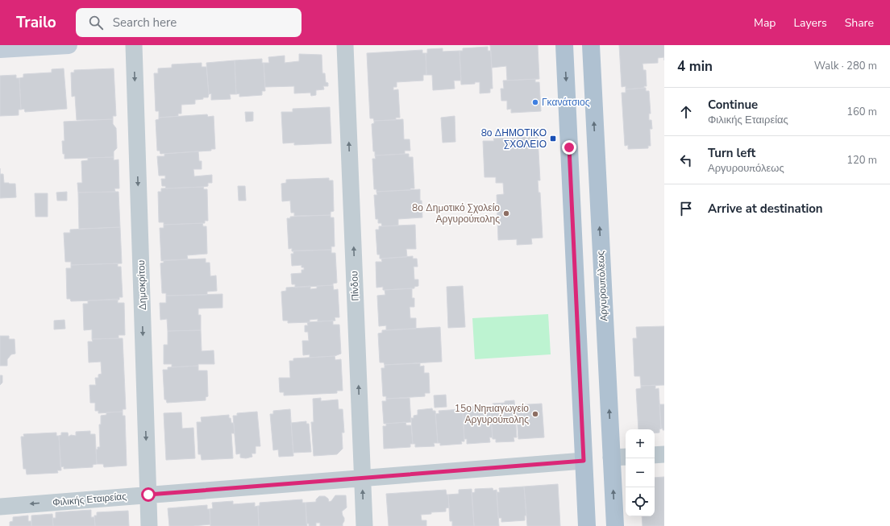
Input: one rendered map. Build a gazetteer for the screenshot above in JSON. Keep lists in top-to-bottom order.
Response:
{
  "streets": {
    "main road": ["Αργυρουπόλεως"],
    "street": ["Δημοκρίτου", "Πίνδου", "Φιλικής Εταιρείας"]
  },
  "crossings": [
    ["Δημοκρίτου", "Φιλικής Εταιρείας"],
    ["Πίνδου", "Φιλικής Εταιρείας"]
  ],
  "one_way": ["Δημοκρίτου", "Πίνδου"],
  "places": {
    "other": ["Γκανάτσιος", "8ο Δημοτικό Σχολείο Αργυρούπολης", "15ο Νηπιαγωγείο Αργυρούπολης"],
    "transit": ["8ο ΔΗΜΟΤΙΚΟ ΣΧΟΛΕΙΟ"]
  },
  "page": {
    "header": "Trailo",
    "search": "Search here",
    "nav": ["Map", "Layers", "Share"],
    "heading": ["4 min", "Walk · 280 m"],
    "list": [
      ["Continue", "Φιλικής Εταιρείας", "160 m"],
      ["Turn left", "Αργυρουπόλεως", "120 m"],
      "Arrive at destination"
    ],
    "map_buttons": ["+", "−"]
  }
}
